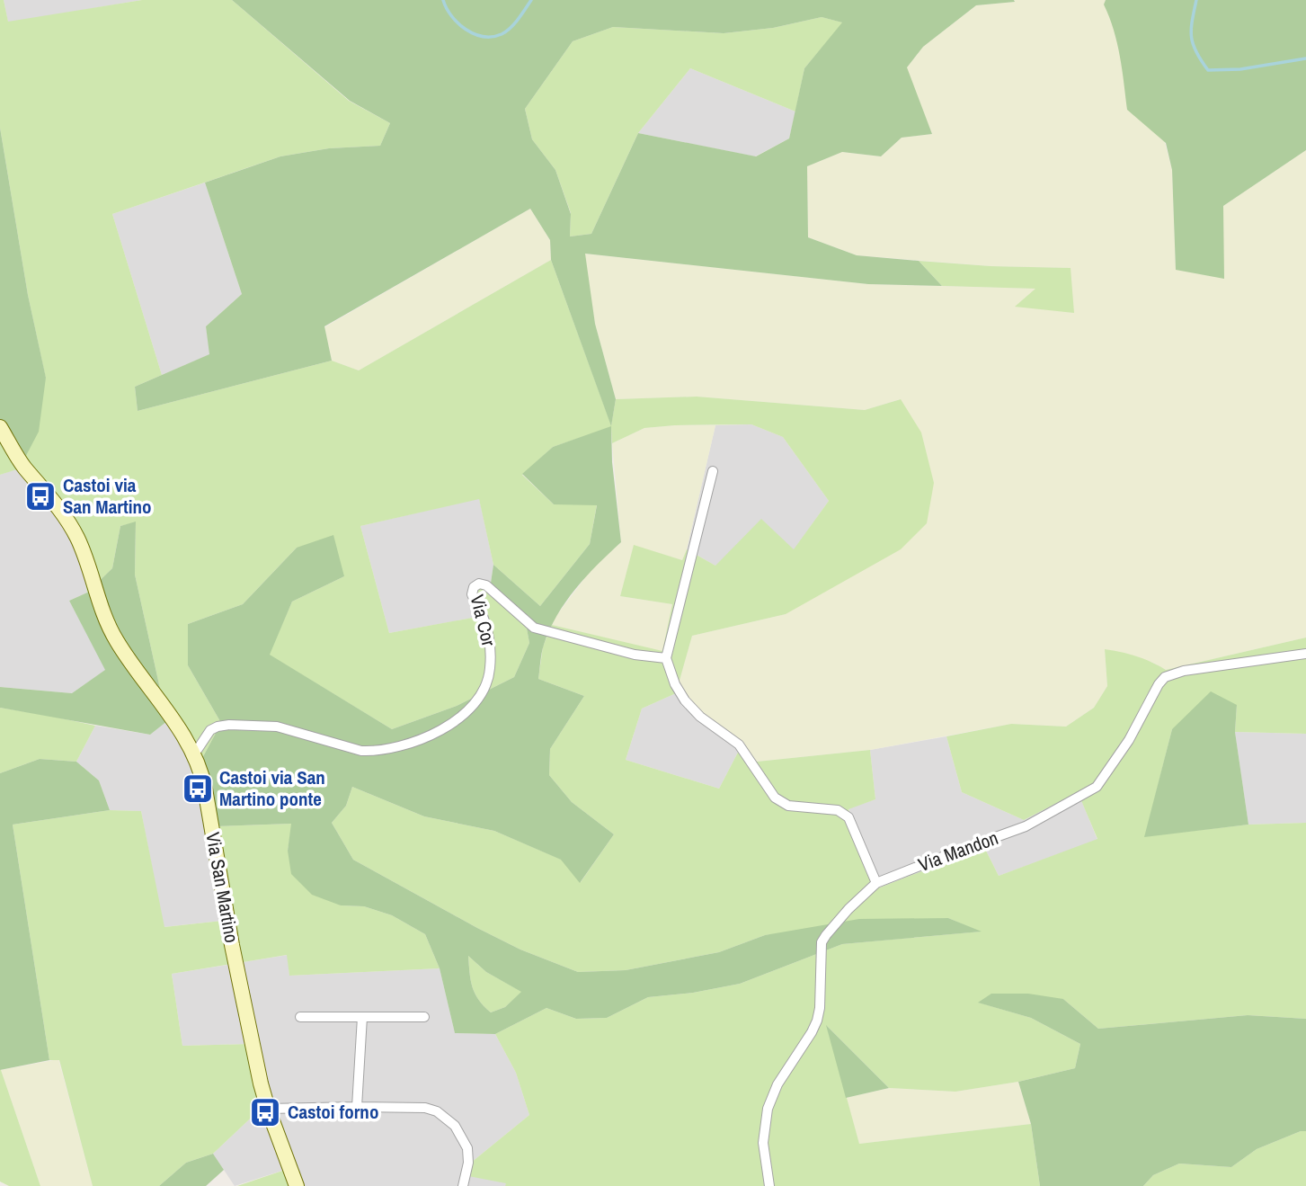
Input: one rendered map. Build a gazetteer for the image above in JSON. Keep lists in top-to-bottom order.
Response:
{
  "streets": {
    "street": ["Via Cor", "Via Mandon", "Via San Martino"]
  },
  "crossings": [
    ["Via Cor", "Via San Martino"]
  ],
  "places": {
    "bus stop": ["Castoi via San Martino", "Castoi via San Martino ponte", "Castoi forno"]
  }
}
